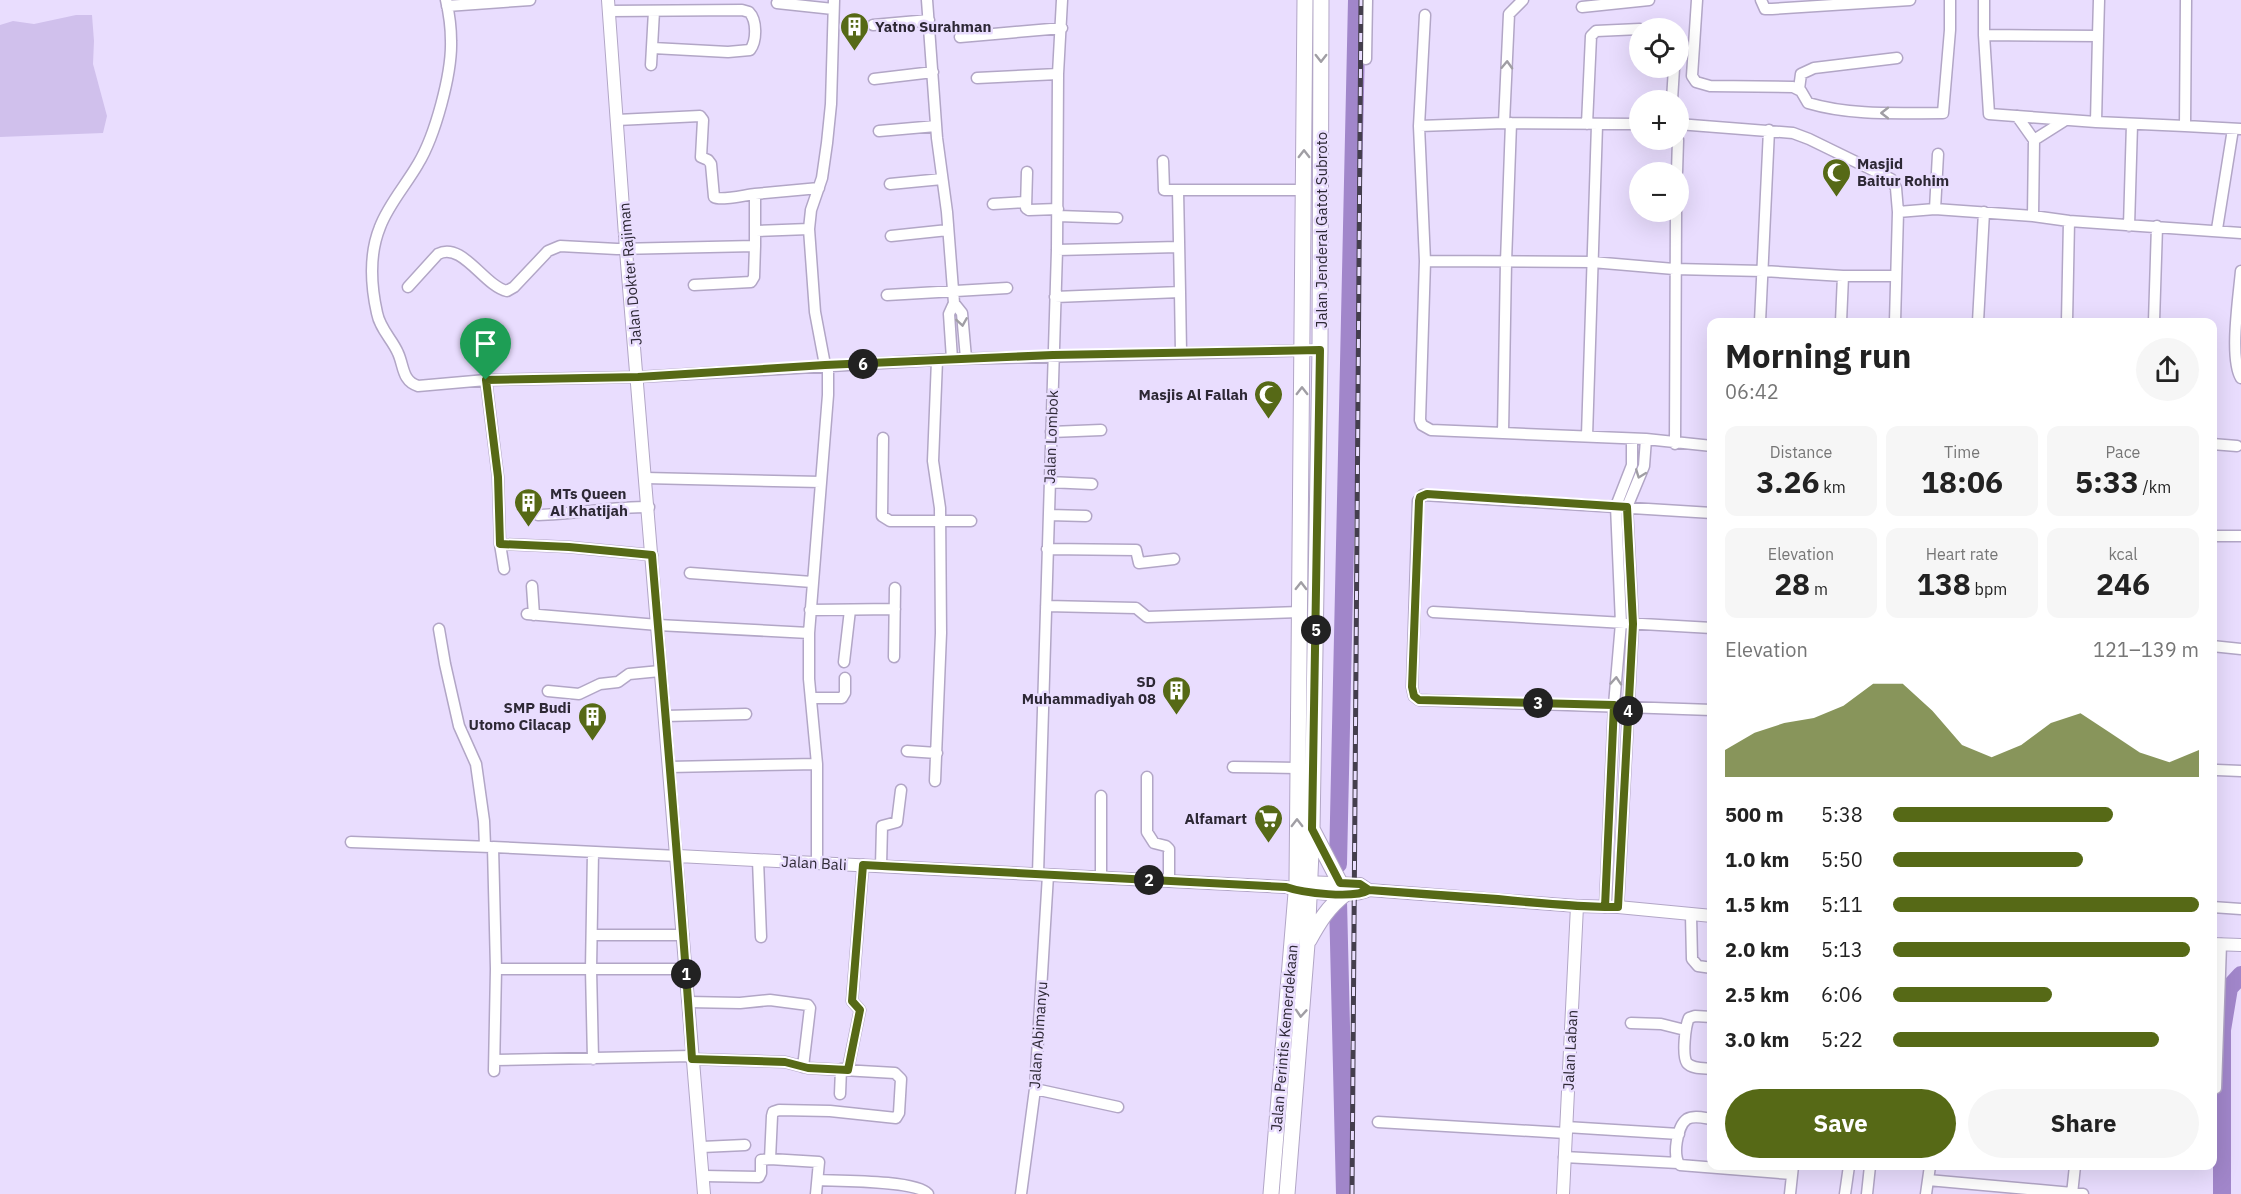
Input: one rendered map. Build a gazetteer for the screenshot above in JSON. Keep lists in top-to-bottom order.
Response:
{
  "streets": {
    "main road": ["Jalan Jenderal Gatot Subroto", "Jalan Perintis Kemerdekaan"],
    "street": [
      "Jalan Dokter Rajiman",
      "Jalan Lombok",
      "Jalan Bali",
      "Jalan Abimanyu",
      "Jalan Laban"
    ]
  },
  "crossings": [
    ["Jalan Jenderal Gatot Subroto", "Jalan Bali"],
    ["Jalan Jenderal Gatot Subroto", "Jalan Perintis Kemerdekaan"],
    ["Jalan Dokter Rajiman", "Jalan Bali"],
    ["Jalan Lombok", "Jalan Bali"],
    ["Jalan Lombok", "Jalan Abimanyu"],
    ["Jalan Bali", "Jalan Abimanyu"],
    ["Jalan Bali", "Jalan Perintis Kemerdekaan"],
    ["Jalan Bali", "Jalan Laban"]
  ],
  "places": {
    "building": [
      "Yatno Surahman",
      "MTs Queen Al Khatijah",
      "SD Muhammadiyah 08",
      "SMP Budi Utomo Cilacap"
    ],
    "mosque": ["Masjid Baitur Rohim", "Masjis Al Fallah"],
    "supermarket": ["Alfamart"]
  },
  "page": {
    "map_buttons": ["+", "−"],
    "heading": ["Morning run", "06:42"],
    "pins": [
      "6",
      "5",
      "3",
      "4",
      "2",
      "1"
    ],
    "stats": [
      ["Distance", "3.26 km"],
      ["Time", "18:06"],
      ["Pace", "5:33 /km"],
      ["Elevation", "28 m"],
      ["Heart rate", "138 bpm"],
      ["kcal", "246"]
    ],
    "chart": ["Elevation", "121–139 m"],
    "list": [
      {
        "name": "500 m",
        "note": "5:38"
      },
      {
        "name": "1.0 km",
        "note": "5:50"
      },
      {
        "name": "1.5 km",
        "note": "5:11"
      },
      {
        "name": "2.0 km",
        "note": "5:13"
      },
      {
        "name": "2.5 km",
        "note": "6:06"
      },
      {
        "name": "3.0 km",
        "note": "5:22"
      }
    ],
    "buttons": ["Save", "Share"]
  }
}
